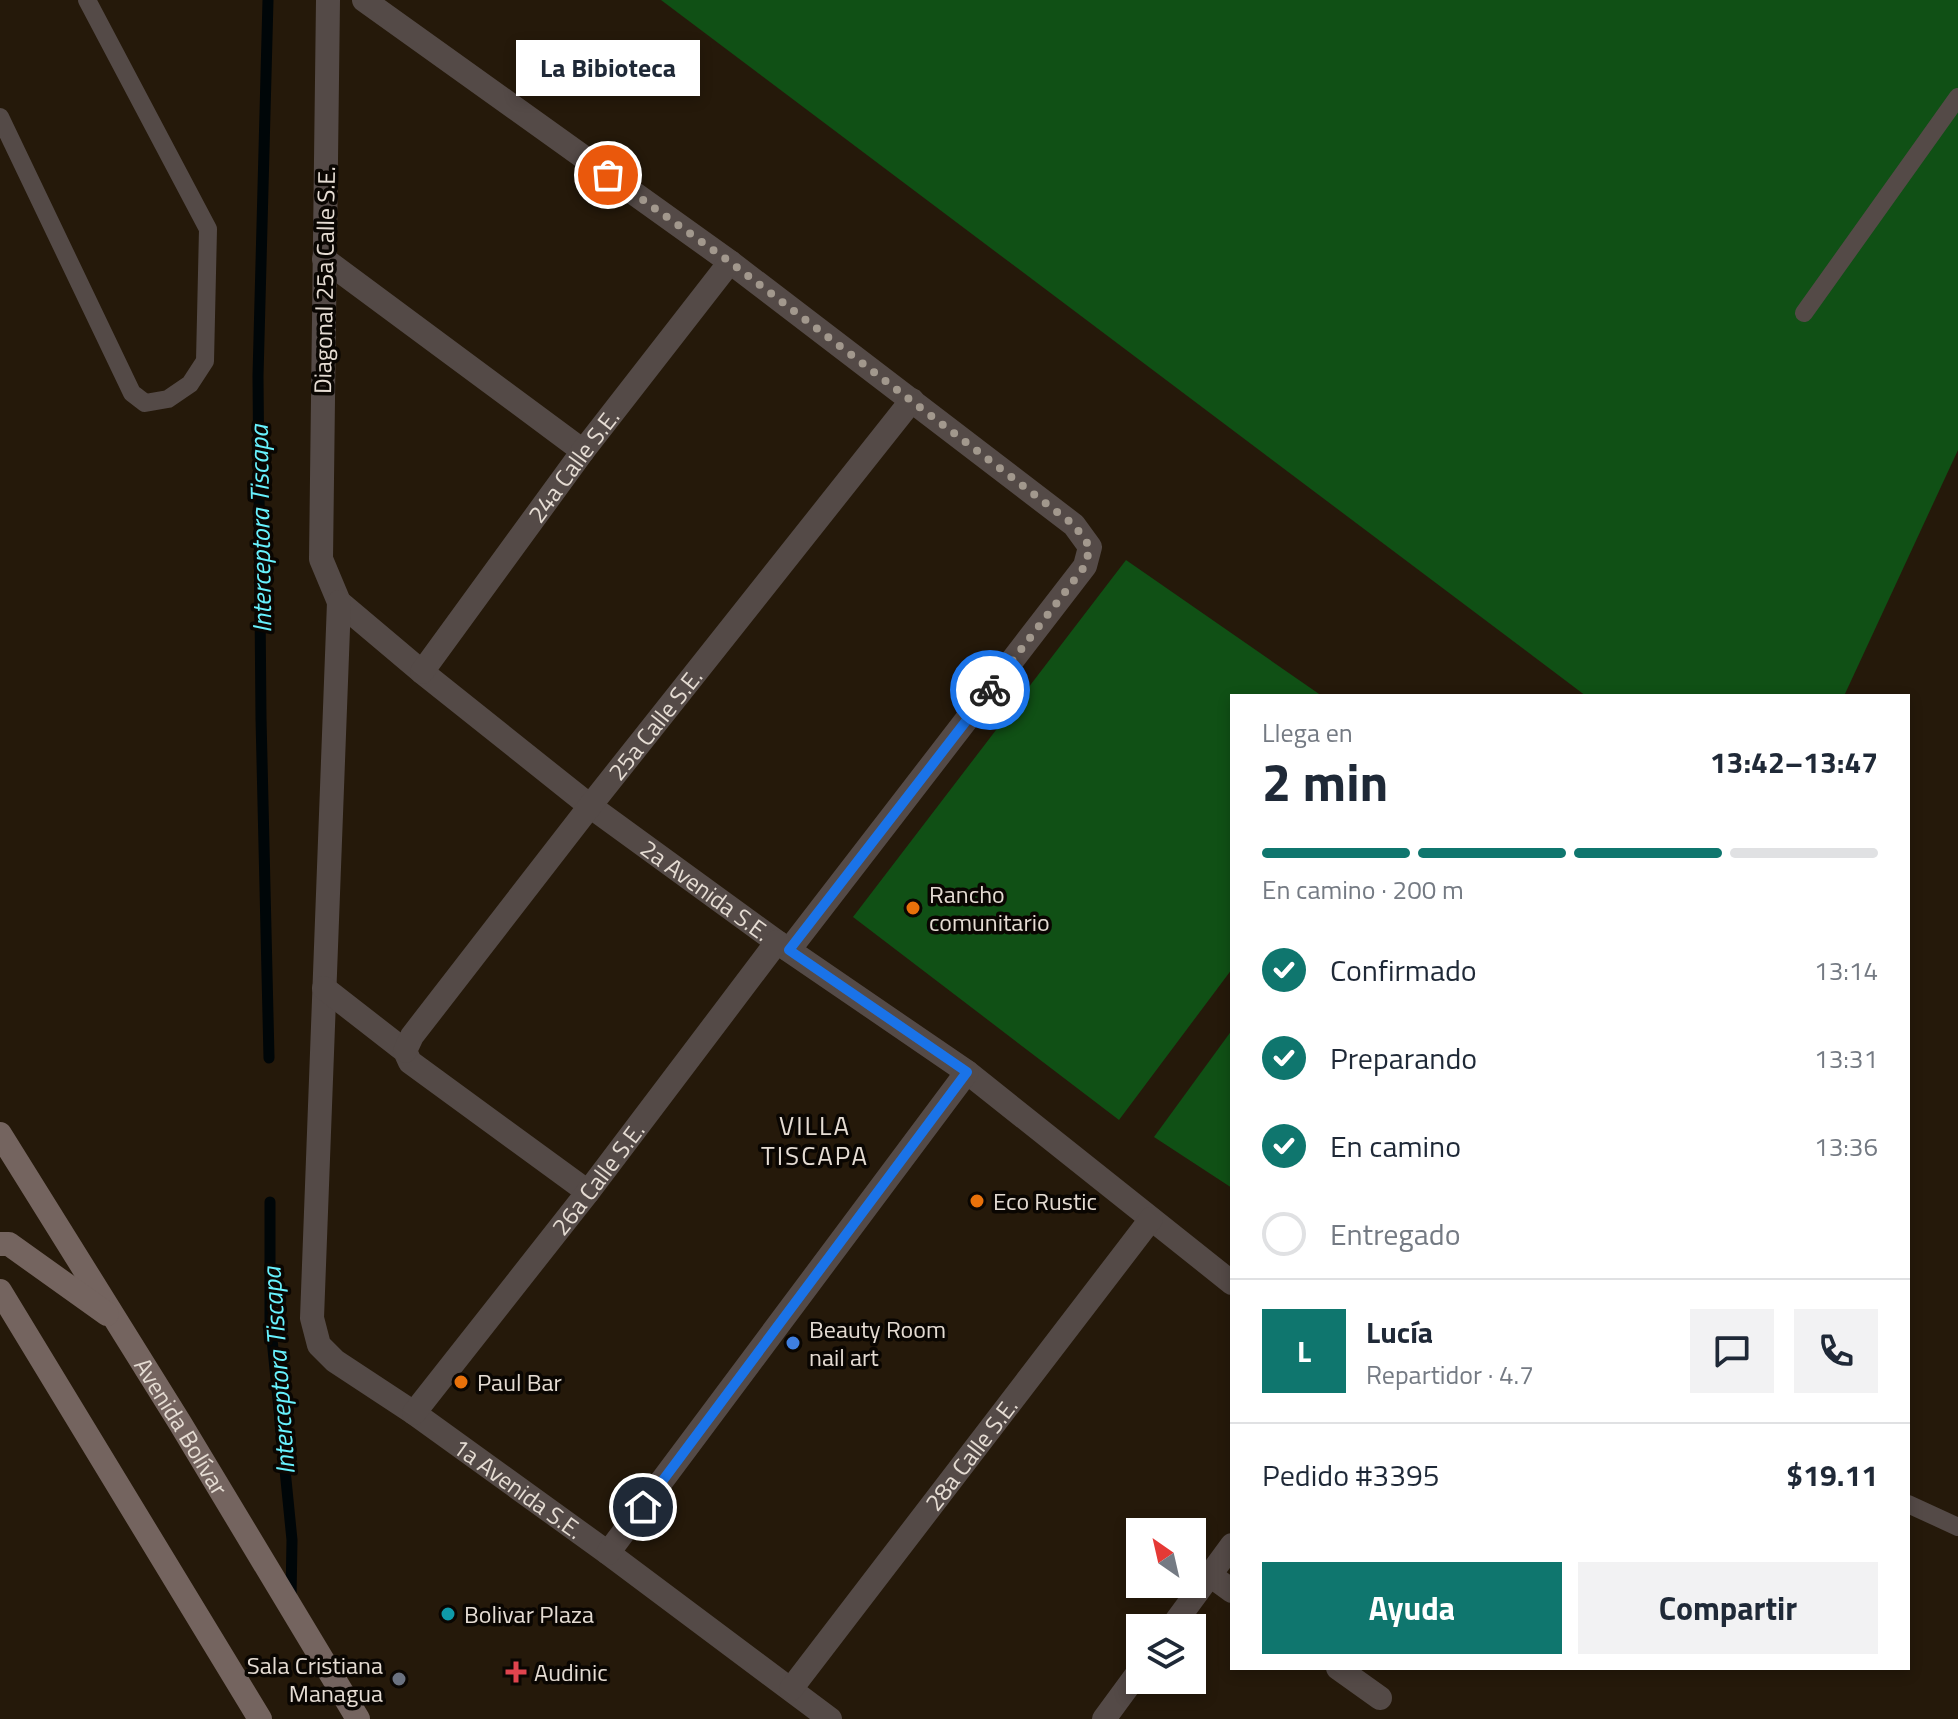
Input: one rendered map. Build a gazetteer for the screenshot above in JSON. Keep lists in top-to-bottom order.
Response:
{
  "streets": {
    "main road": ["Avenida Bolívar"],
    "street": [
      "Diagonal 25a Calle S.E.",
      "24a Calle S.E.",
      "25a Calle S.E.",
      "2a Avenida S.E.",
      "26a Calle S.E.",
      "28a Calle S.E.",
      "1a Avenida S.E."
    ]
  },
  "crossings": [
    ["Diagonal 25a Calle S.E.", "2a Avenida S.E."],
    ["24a Calle S.E.", "2a Avenida S.E."],
    ["25a Calle S.E.", "2a Avenida S.E."],
    ["25a Calle S.E.", "26a Calle S.E."],
    ["2a Avenida S.E.", "26a Calle S.E."],
    ["2a Avenida S.E.", "28a Calle S.E."],
    ["26a Calle S.E.", "1a Avenida S.E."],
    ["28a Calle S.E.", "1a Avenida S.E."]
  ],
  "districts": ["VILLA TISCAPA"],
  "water": ["Interceptora Tiscapa"],
  "places": {
    "other": [
      "La Bibioteca",
      "Rancho comunitario",
      "Eco Rustic",
      "Beauty Room nail art",
      "Paul Bar",
      "Bolivar Plaza",
      "Sala Cristiana Managua"
    ],
    "health": ["Audinic"]
  },
  "north": "top left",
  "page": {
    "bubble": "La Bibioteca",
    "heading": ["2 min", "Llega en", "13:42–13:47"],
    "panel": [
      "Lucía",
      "Repartidor · 4.7",
      "Pedido #3395",
      "$19.11"
    ],
    "bar": "En camino · 200 m",
    "list": [
      ["Confirmado", "13:14"],
      ["Preparando", "13:31"],
      ["En camino", "13:36"],
      "Entregado"
    ],
    "round": "L",
    "buttons": ["Ayuda", "Compartir"]
  }
}
